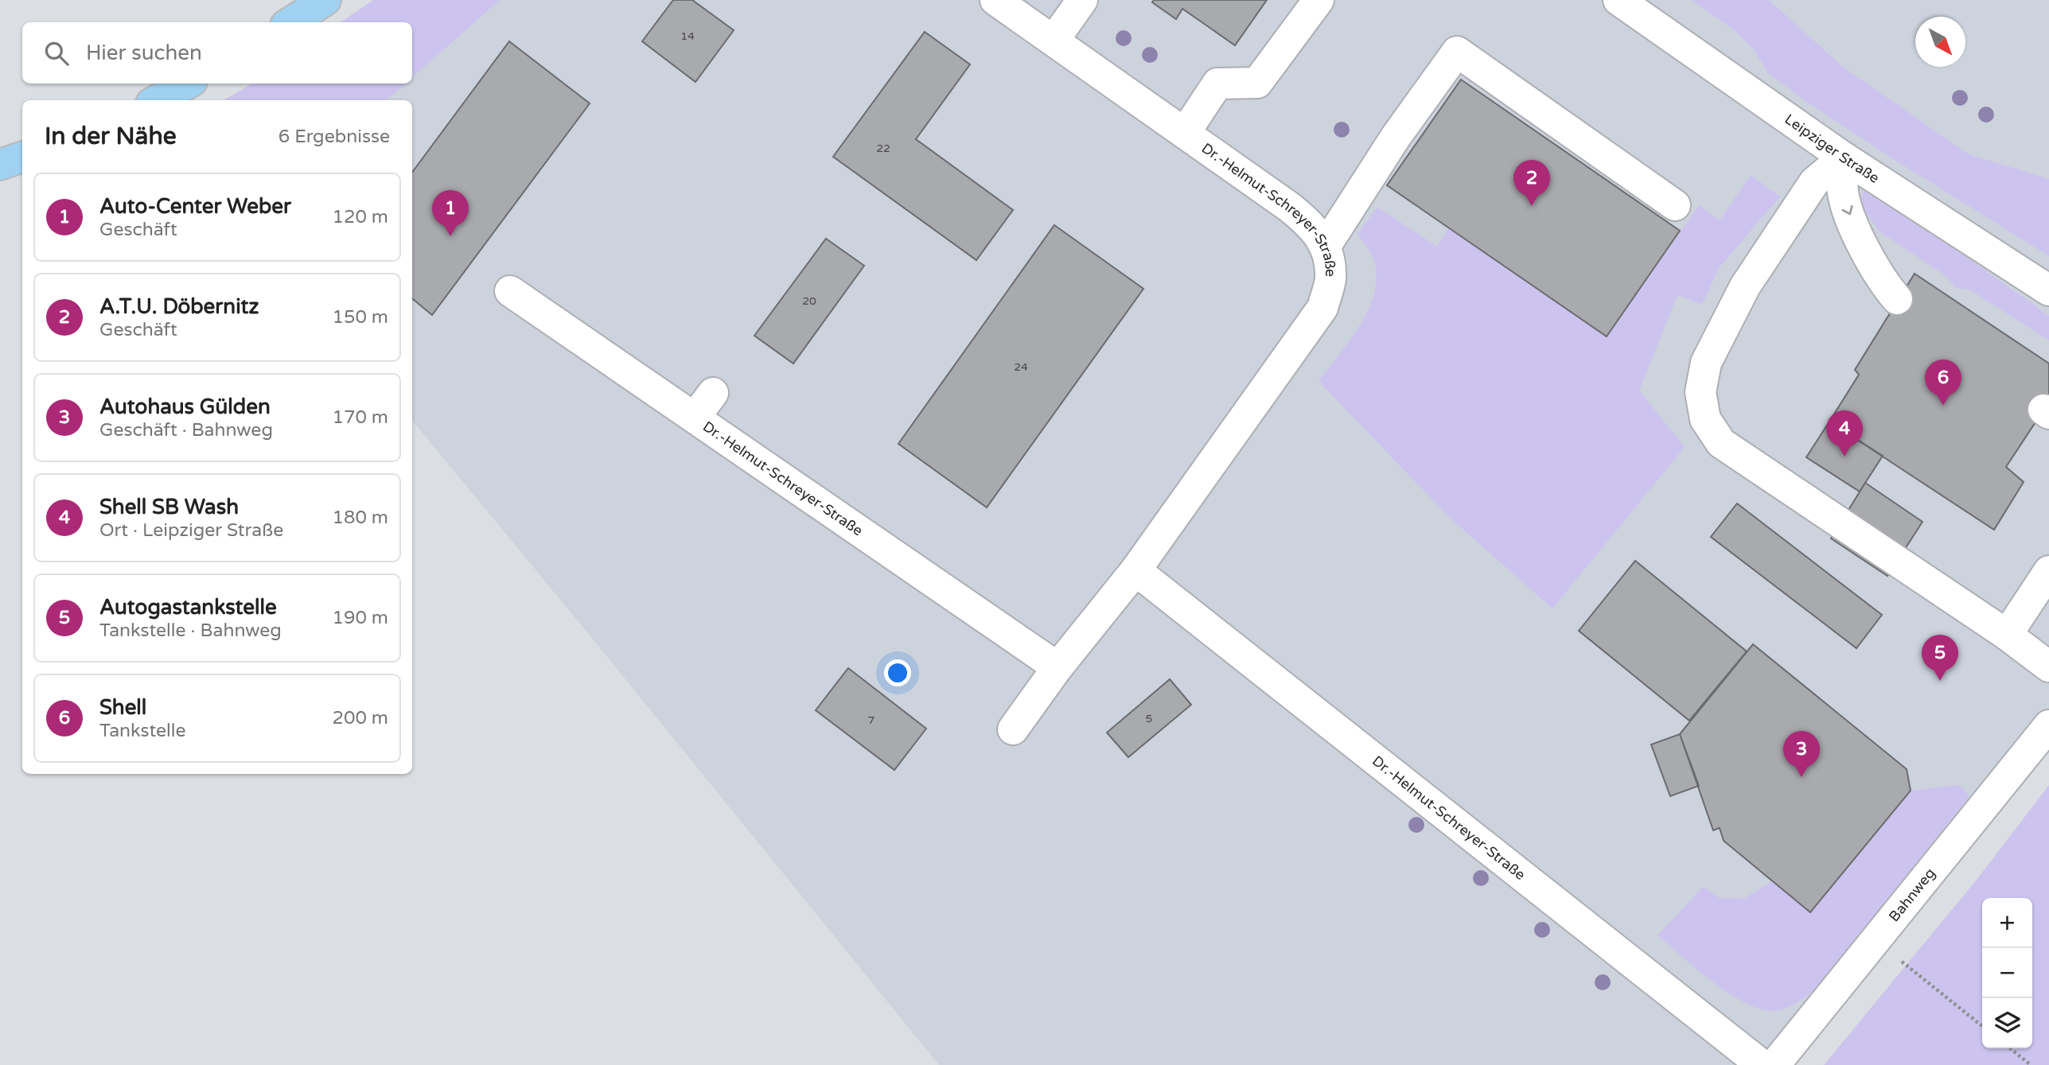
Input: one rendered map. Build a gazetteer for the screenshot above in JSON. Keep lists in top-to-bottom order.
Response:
{
  "streets": {
    "street": ["Leipziger Straße", "Dr.-Helmut-Schreyer-Straße", "Bahnweg"]
  },
  "house_numbers": [
    "14",
    "22",
    "20",
    "24",
    "5",
    "7"
  ],
  "north": "bottom right",
  "page": {
    "search": "Hier suchen",
    "heading": ["In der Nähe", "6 Ergebnisse"],
    "pins": [
      "2",
      "1",
      "6",
      "4",
      "5",
      "3"
    ],
    "list": [
      {
        "mark": "1",
        "name": "Auto-Center Weber",
        "note": "Geschäft",
        "value": "120 m"
      },
      {
        "mark": "2",
        "name": "A.T.U. Döbernitz",
        "note": "Geschäft",
        "value": "150 m"
      },
      {
        "mark": "3",
        "name": "Autohaus Gülden",
        "note": "Geschäft · Bahnweg",
        "value": "170 m"
      },
      {
        "mark": "4",
        "name": "Shell SB Wash",
        "note": "Ort · Leipziger Straße",
        "value": "180 m"
      },
      {
        "mark": "5",
        "name": "Autogastankstelle",
        "note": "Tankstelle · Bahnweg",
        "value": "190 m"
      },
      {
        "mark": "6",
        "name": "Shell",
        "note": "Tankstelle",
        "value": "200 m"
      }
    ],
    "map_buttons": ["+", "−"]
  }
}
